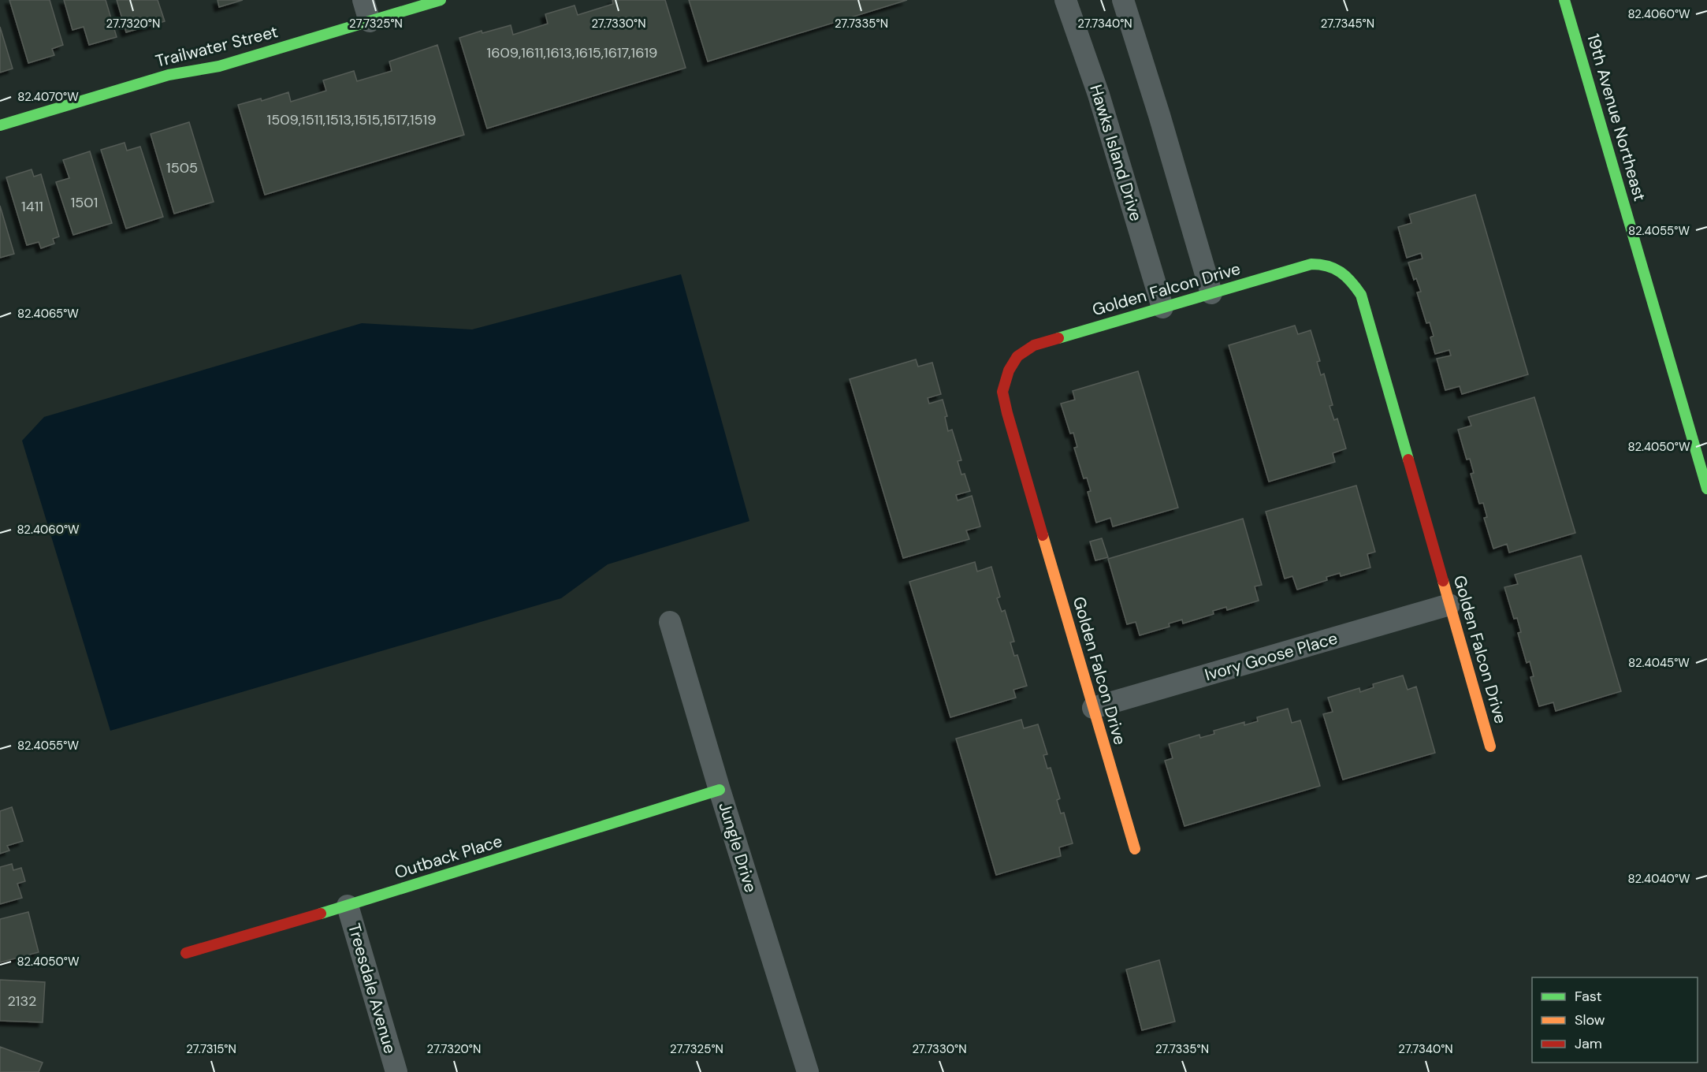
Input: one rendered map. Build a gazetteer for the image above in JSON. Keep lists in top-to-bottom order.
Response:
{
  "streets": {
    "street": [
      "Trailwater Street",
      "19th Avenue Northeast",
      "Hawks Island Drive",
      "Golden Falcon Drive",
      "Ivory Goose Place",
      "Jungle Drive",
      "Outback Place",
      "Treesdale Avenue"
    ]
  },
  "crossings": [
    ["Hawks Island Drive", "Golden Falcon Drive"],
    ["Golden Falcon Drive", "Ivory Goose Place"],
    ["Jungle Drive", "Outback Place"],
    ["Outback Place", "Treesdale Avenue"]
  ],
  "house_numbers": [
    "1609,1611,1613,1615,1617,1619",
    "1509,1511,1513,1515,1517,1519",
    "1505",
    "1501",
    "1411",
    "2132"
  ],
  "legend": ["Fast", "Slow", "Jam"],
  "coordinates": [
    "82.4060°W",
    "27.7320°N",
    "27.7325°N",
    "27.7330°N",
    "27.7335°N",
    "27.7340°N",
    "27.7345°N",
    "82.4070°W",
    "82.4055°W",
    "82.4065°W",
    "82.4050°W",
    "82.4045°W",
    "82.4040°W",
    "27.7315°N"
  ]
}
